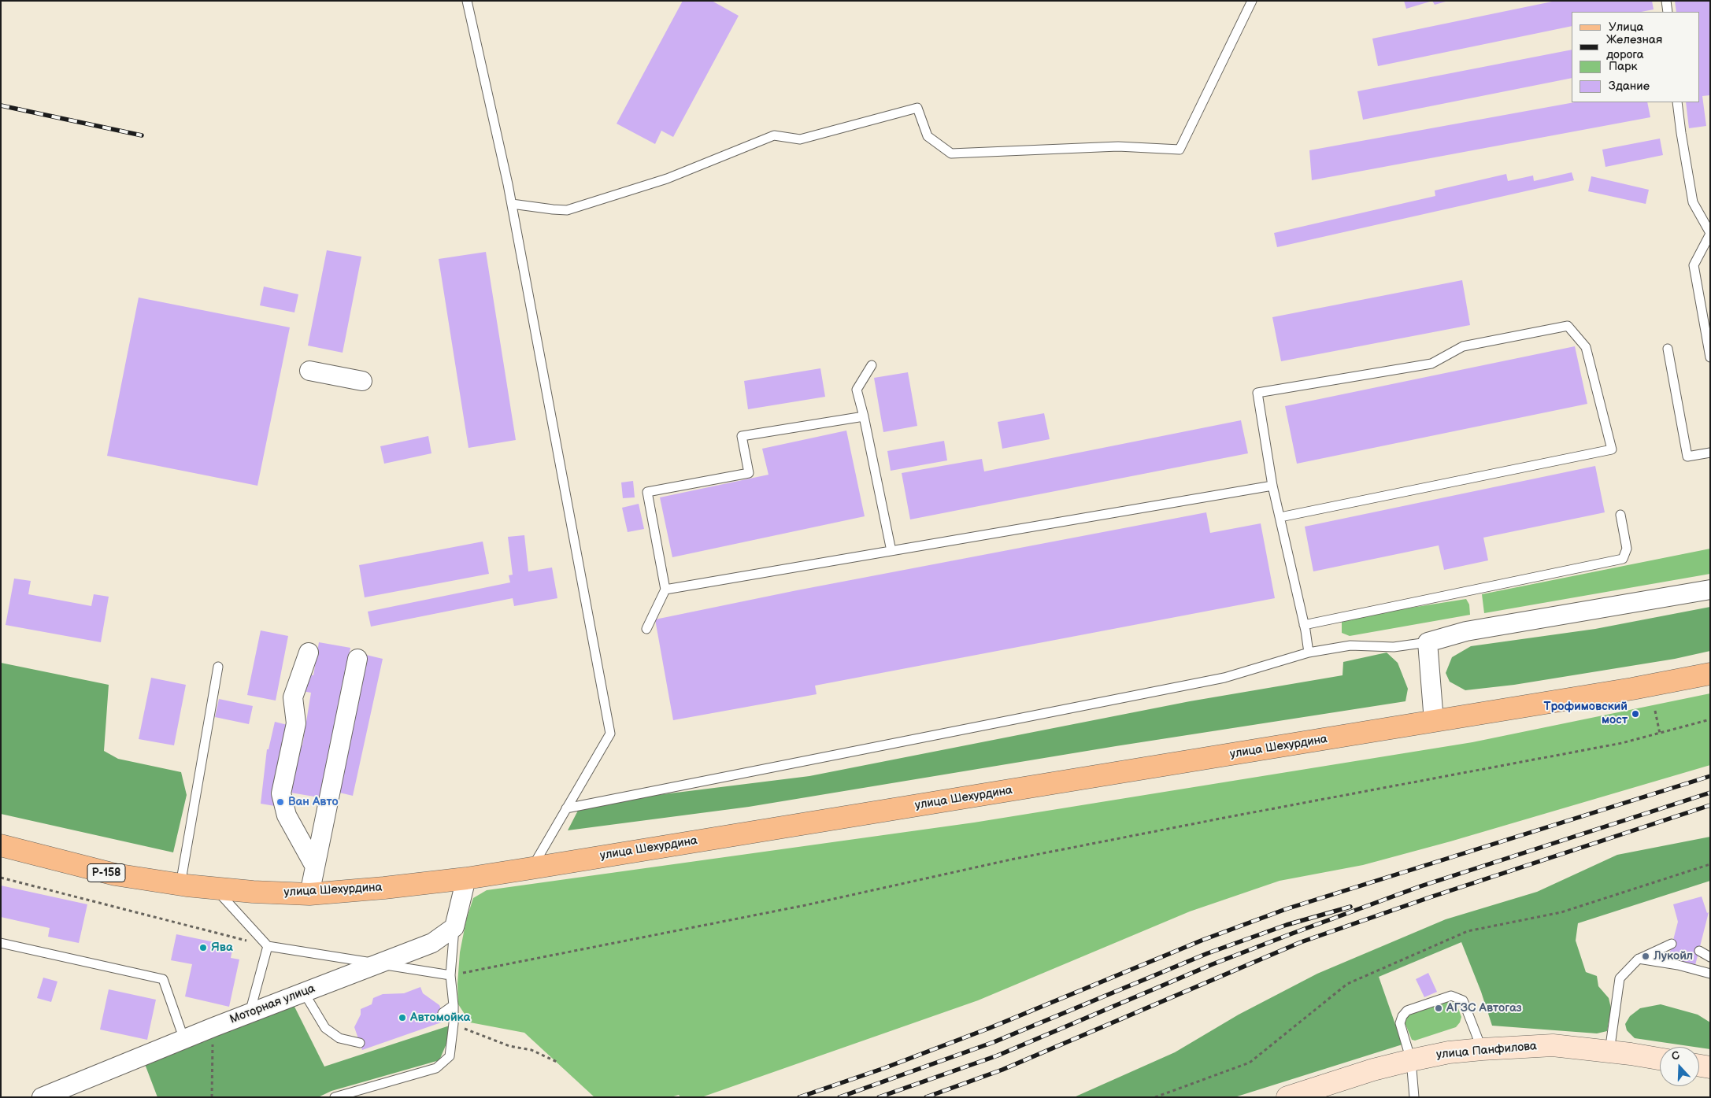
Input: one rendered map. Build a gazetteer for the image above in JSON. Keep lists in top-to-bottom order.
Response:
{
  "streets": {
    "main road": ["улица Шехурдина", "Р-158", "улица Панфилова"],
    "street": ["Моторная улица"]
  },
  "crossings": [
    ["улица Шехурдина", "Р-158"]
  ],
  "places": [
    "Трофимовский мост",
    "Ван Авто",
    "Ява",
    "Лукойл",
    "АГЗС Автогаз",
    "Автомойка"
  ],
  "legend": [
    "Улица",
    "Железная дорога",
    "Парк",
    "Здание"
  ],
  "north": "top"
}
